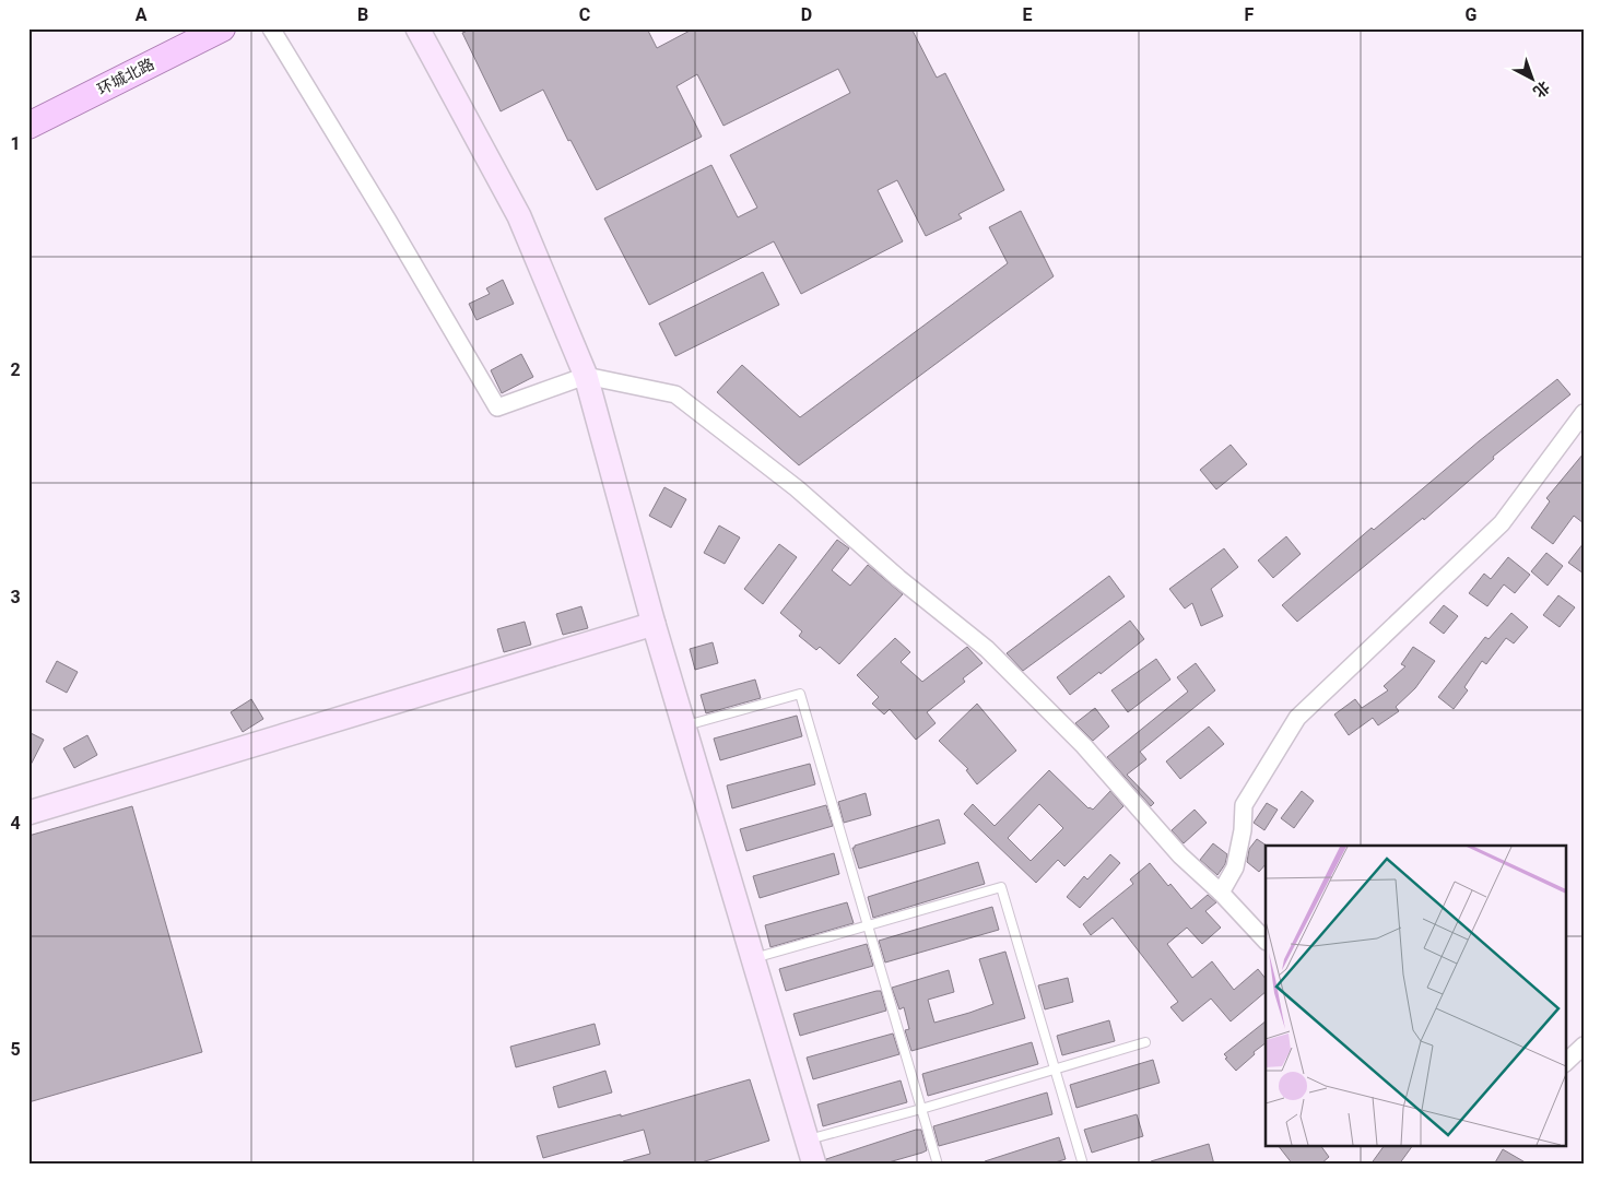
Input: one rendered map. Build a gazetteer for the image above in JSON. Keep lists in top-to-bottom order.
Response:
{
  "streets": {
    "main road": ["环城北路"]
  },
  "north": "bottom right",
  "grid": {
    "columns": [
      "A",
      "B",
      "C",
      "D",
      "E",
      "F",
      "G"
    ],
    "rows": [
      "1",
      "2",
      "3",
      "4",
      "5"
    ]
  }
}
